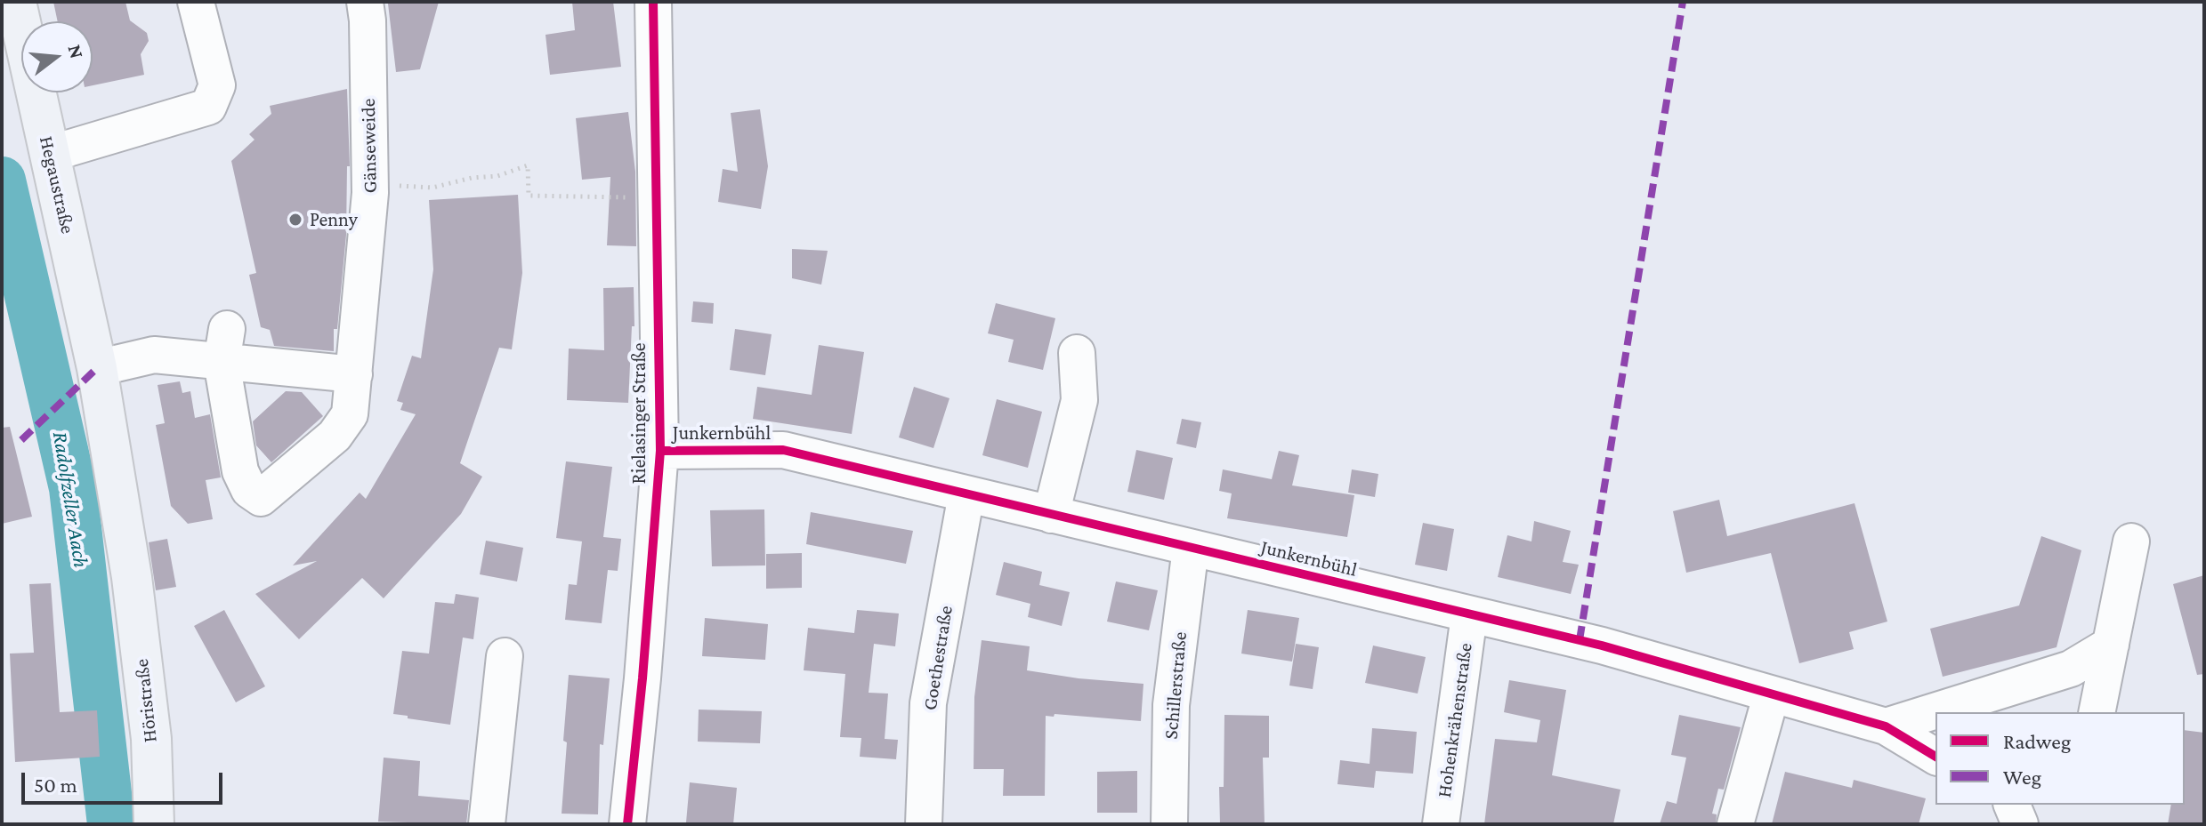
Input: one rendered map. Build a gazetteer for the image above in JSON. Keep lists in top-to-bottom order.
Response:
{
  "streets": {
    "main road": ["Hegaustraße", "Höristraße"],
    "street": [
      "Gänseweide",
      "Rielasinger Straße",
      "Junkernbühl",
      "Goethestraße",
      "Schillerstraße",
      "Hohenkrähenstraße"
    ]
  },
  "crossings": [
    ["Hegaustraße", "Höristraße"],
    ["Rielasinger Straße", "Junkernbühl"],
    ["Junkernbühl", "Goethestraße"],
    ["Junkernbühl", "Schillerstraße"],
    ["Junkernbühl", "Hohenkrähenstraße"]
  ],
  "water": ["Radolfzeller Aach"],
  "places": ["Penny"],
  "legend": ["Radweg", "Weg"],
  "scale_bar": "50 m",
  "north": "right"
}
